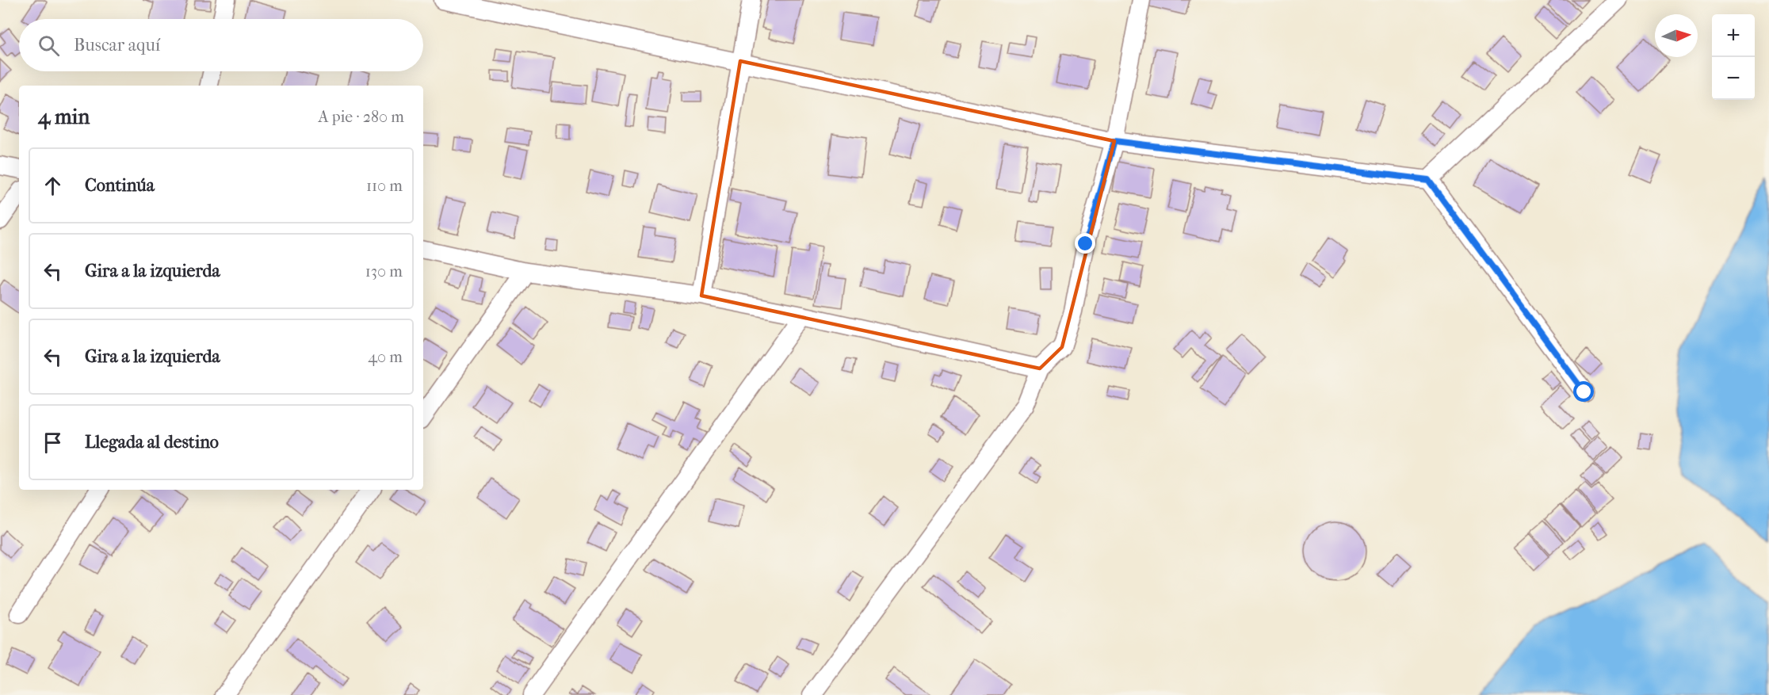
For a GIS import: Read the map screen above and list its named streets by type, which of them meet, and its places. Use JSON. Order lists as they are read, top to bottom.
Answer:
{
  "north": "right",
  "page": {
    "map_buttons": ["+", "−"],
    "search": "Buscar aquí",
    "heading": ["4 min", "A pie · 280 m"],
    "list": [
      ["Continúa", "110 m"],
      ["Gira a la izquierda", "130 m"],
      ["Gira a la izquierda", "40 m"],
      "Llegada al destino"
    ]
  }
}
